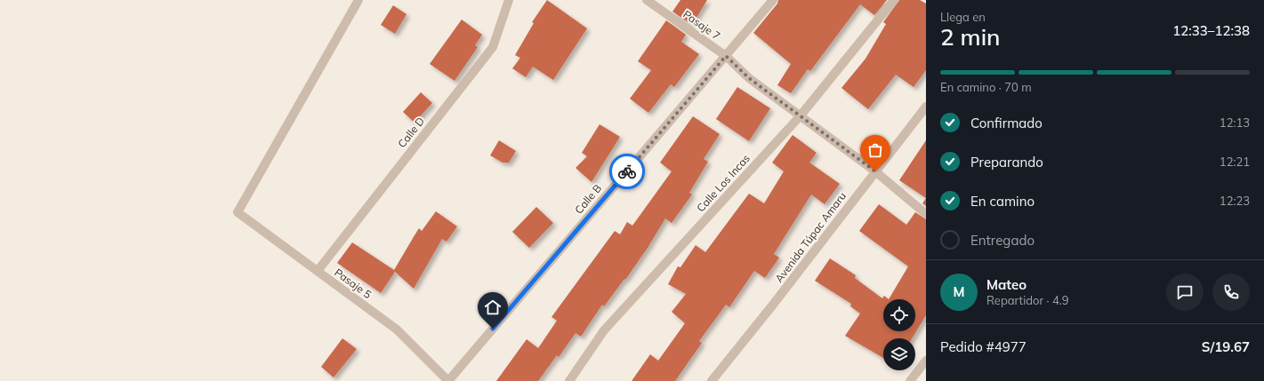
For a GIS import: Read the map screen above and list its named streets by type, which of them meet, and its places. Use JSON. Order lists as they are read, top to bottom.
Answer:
{
  "streets": {
    "street": [
      "Pasaje 7",
      "Calle D",
      "Calle Los Incas",
      "Calle B",
      "Avenida Túpac Amaru",
      "Pasaje 5"
    ]
  },
  "crossings": [
    ["Pasaje 7", "Calle Los Incas"],
    ["Pasaje 7", "Calle B"],
    ["Pasaje 7", "Avenida Túpac Amaru"],
    ["Calle D", "Pasaje 5"],
    ["Calle B", "Pasaje 5"]
  ],
  "page": {
    "heading": ["2 min", "Llega en", "12:33–12:38"],
    "panel": [
      "Mateo",
      "Repartidor · 4.9",
      "Pedido #4977",
      "S/19.67"
    ],
    "bar": "En camino · 70 m",
    "list": [
      ["Confirmado", "12:13"],
      ["Preparando", "12:21"],
      ["En camino", "12:23"],
      "Entregado"
    ],
    "round": "M"
  }
}
